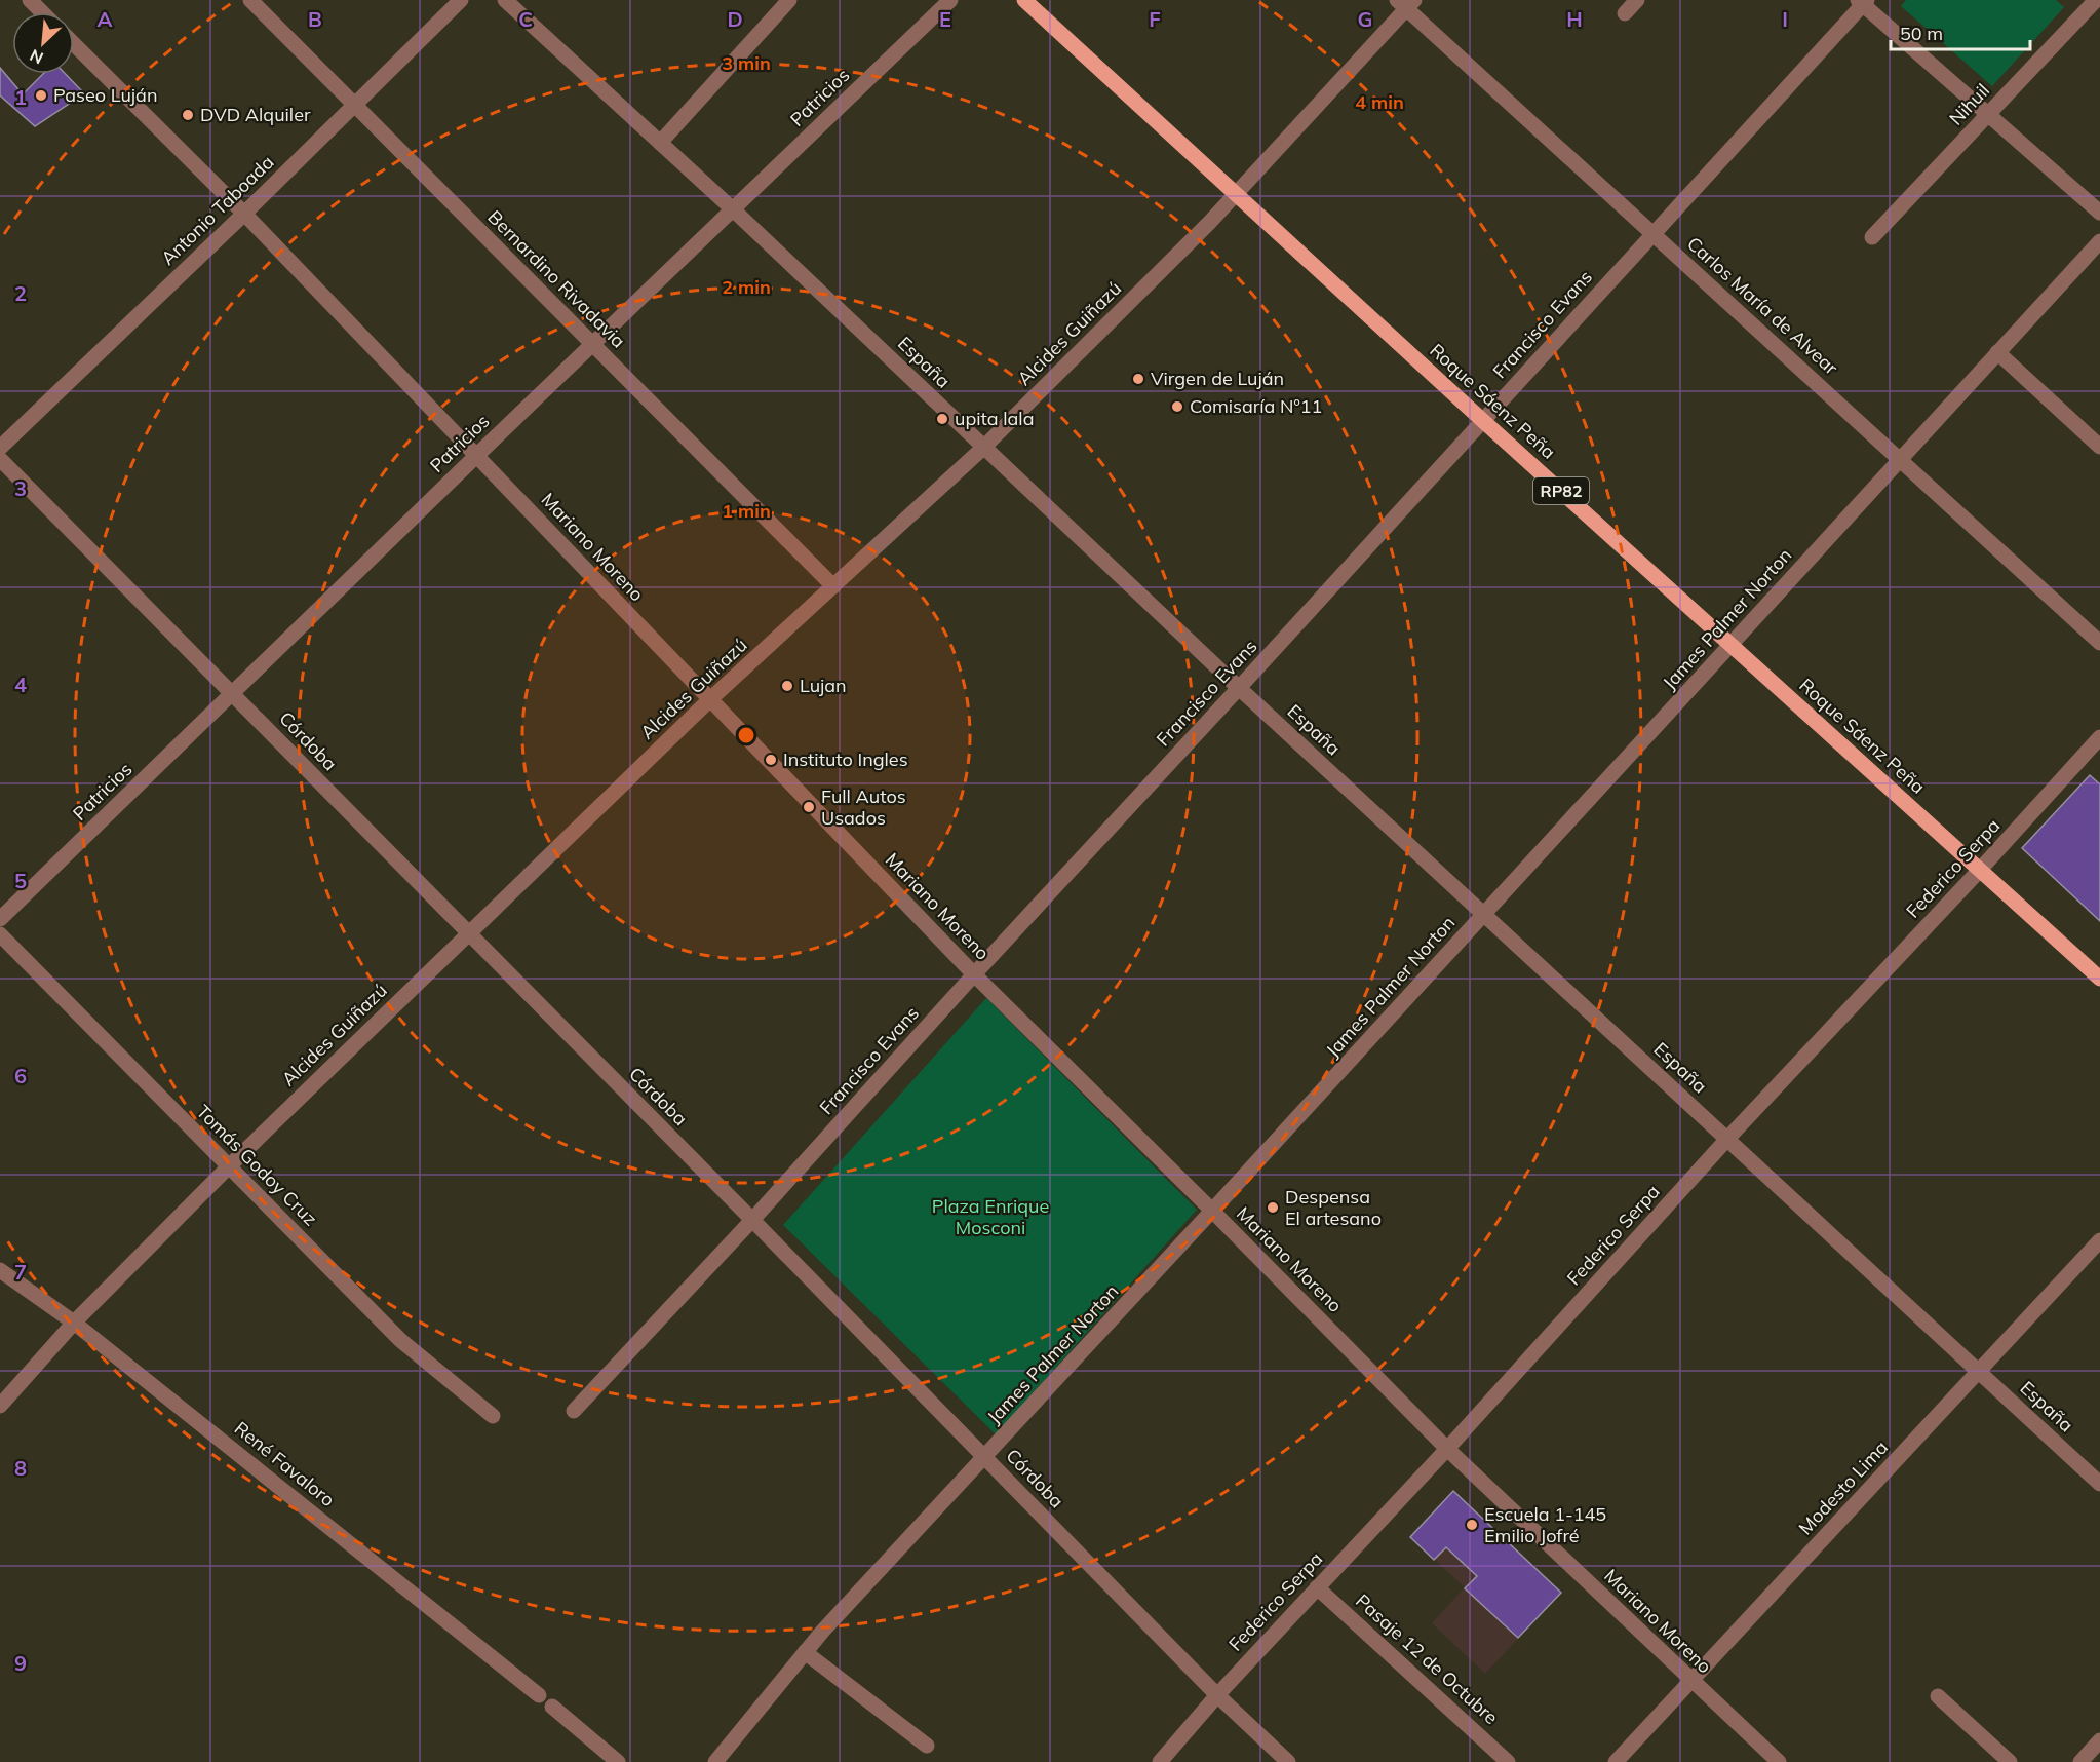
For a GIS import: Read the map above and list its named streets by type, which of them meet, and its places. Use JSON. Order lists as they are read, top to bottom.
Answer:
{
  "streets": {
    "main road": ["Roque Sáenz Peña", "RP82"],
    "street": [
      "Patricios",
      "Nihuil",
      "Antonio Taboada",
      "Bernardino Rivadavia",
      "Carlos María de Alvear",
      "Francisco Evans",
      "Alcides Guiñazú",
      "España",
      "Mariano Moreno",
      "James Palmer Norton",
      "Córdoba",
      "Federico Serpa",
      "Tomás Godoy Cruz",
      "René Favaloro",
      "Modesto Lima",
      "Pasaje 12 de Octubre"
    ]
  },
  "crossings": [
    ["Patricios", "Bernardino Rivadavia"],
    ["Patricios", "España"],
    ["Patricios", "Mariano Moreno"],
    ["Patricios", "Córdoba"],
    ["Antonio Taboada", "Bernardino Rivadavia"],
    ["Antonio Taboada", "Mariano Moreno"],
    ["Bernardino Rivadavia", "Alcides Guiñazú"],
    ["Carlos María de Alvear", "Francisco Evans"],
    ["Carlos María de Alvear", "Alcides Guiñazú"],
    ["Carlos María de Alvear", "James Palmer Norton"],
    ["Francisco Evans", "España"],
    ["Francisco Evans", "Roque Sáenz Peña"],
    ["Francisco Evans", "Mariano Moreno"],
    ["Francisco Evans", "Córdoba"],
    ["Alcides Guiñazú", "España"],
    ["Alcides Guiñazú", "Roque Sáenz Peña"],
    ["Alcides Guiñazú", "Mariano Moreno"],
    ["Alcides Guiñazú", "Córdoba"],
    ["Alcides Guiñazú", "Tomás Godoy Cruz"],
    ["Alcides Guiñazú", "René Favaloro"],
    ["España", "James Palmer Norton"],
    ["España", "Federico Serpa"],
    ["España", "Modesto Lima"],
    ["Roque Sáenz Peña", "James Palmer Norton"],
    ["Roque Sáenz Peña", "Federico Serpa"],
    ["Mariano Moreno", "James Palmer Norton"],
    ["Mariano Moreno", "Federico Serpa"],
    ["Mariano Moreno", "Modesto Lima"],
    ["James Palmer Norton", "Córdoba"],
    ["Córdoba", "Federico Serpa"],
    ["Federico Serpa", "Pasaje 12 de Octubre"]
  ],
  "parks": ["Plaza Enrique Mosconi"],
  "places": [
    "Paseo Luján",
    "DVD Alquiler",
    "Virgen de Luján",
    "Comisaría Nº11",
    "upita lala",
    "Lujan",
    "Instituto Ingles",
    "Full Autos Usados",
    "Despensa El artesano",
    "Escuela 1-145 Emilio Jofré"
  ],
  "scale_bar": "50 m",
  "north": "bottom left",
  "grid": {
    "columns": [
      "A",
      "B",
      "C",
      "D",
      "E",
      "F",
      "G",
      "H",
      "I"
    ],
    "rows": [
      "1",
      "2",
      "3",
      "4",
      "5",
      "6",
      "7",
      "8",
      "9"
    ]
  },
  "rings": [
    "3 min",
    "4 min",
    "2 min",
    "1 min"
  ]
}
